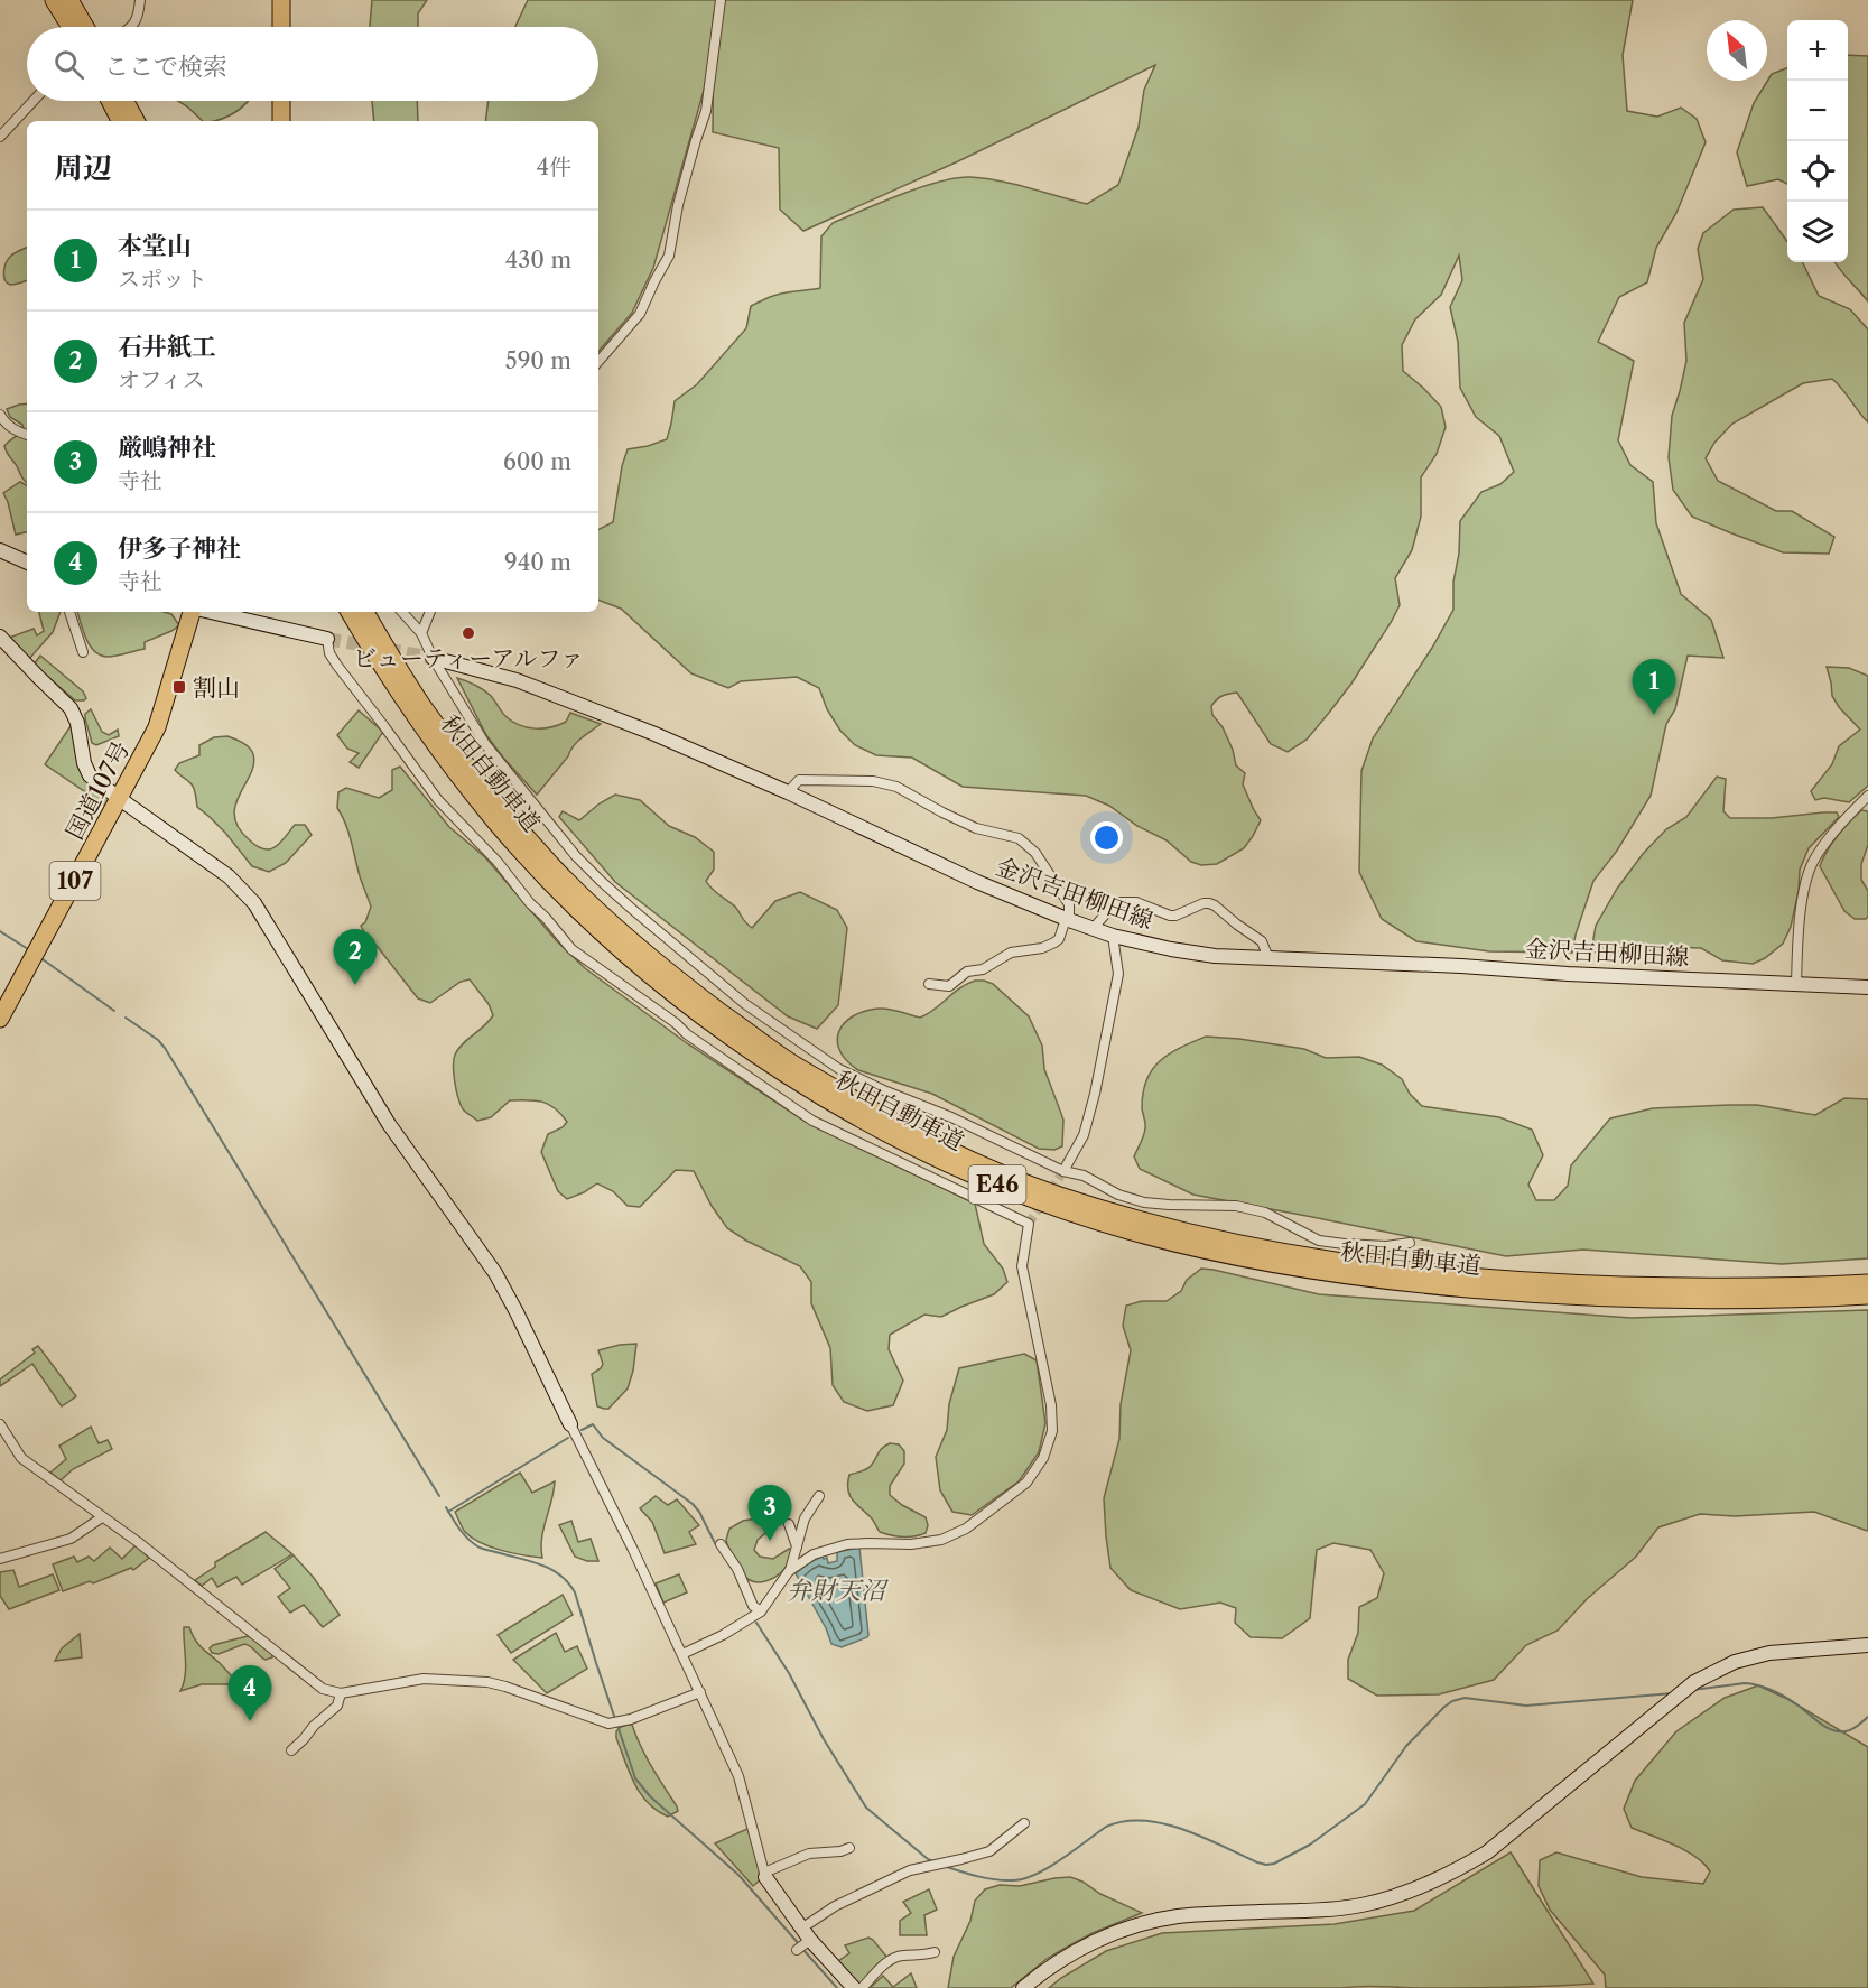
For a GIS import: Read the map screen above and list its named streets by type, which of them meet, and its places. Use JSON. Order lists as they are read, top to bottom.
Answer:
{
  "streets": {
    "highway": [
      "秋田自動車道",
      "国道107号",
      "107",
      "E46"
    ],
    "street": ["金沢吉田柳田線"]
  },
  "water": ["弁財天沼"],
  "places": {
    "other": ["ビューティーアルファ"],
    "transit": ["割山"]
  },
  "north": "top left",
  "page": {
    "map_buttons": ["+", "−"],
    "search": "ここで検索",
    "heading": ["周辺", "4件"],
    "list": [
      {
        "mark": "1",
        "name": "本堂山",
        "note": "スポット",
        "value": "430 m"
      },
      {
        "mark": "2",
        "name": "石井紙工",
        "note": "オフィス",
        "value": "590 m"
      },
      {
        "mark": "3",
        "name": "厳嶋神社",
        "note": "寺社",
        "value": "600 m"
      },
      {
        "mark": "4",
        "name": "伊多子神社",
        "note": "寺社",
        "value": "940 m"
      }
    ],
    "pins": [
      "1",
      "2",
      "3",
      "4"
    ]
  }
}
